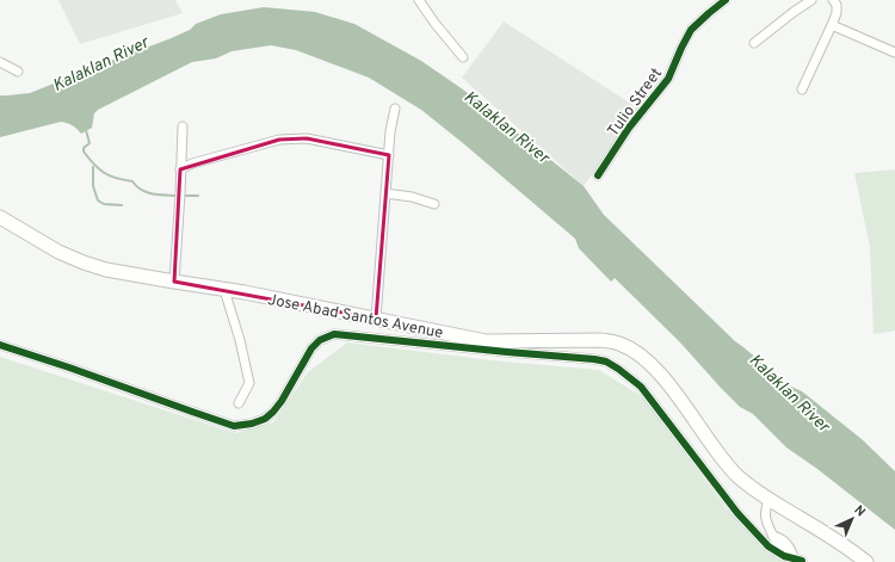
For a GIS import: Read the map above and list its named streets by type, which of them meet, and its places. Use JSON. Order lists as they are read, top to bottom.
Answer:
{
  "streets": {
    "highway": ["Jose Abad Santos Avenue"],
    "street": ["Tulio Street"]
  },
  "water": ["Kalaklan River"],
  "north": "top right"
}
